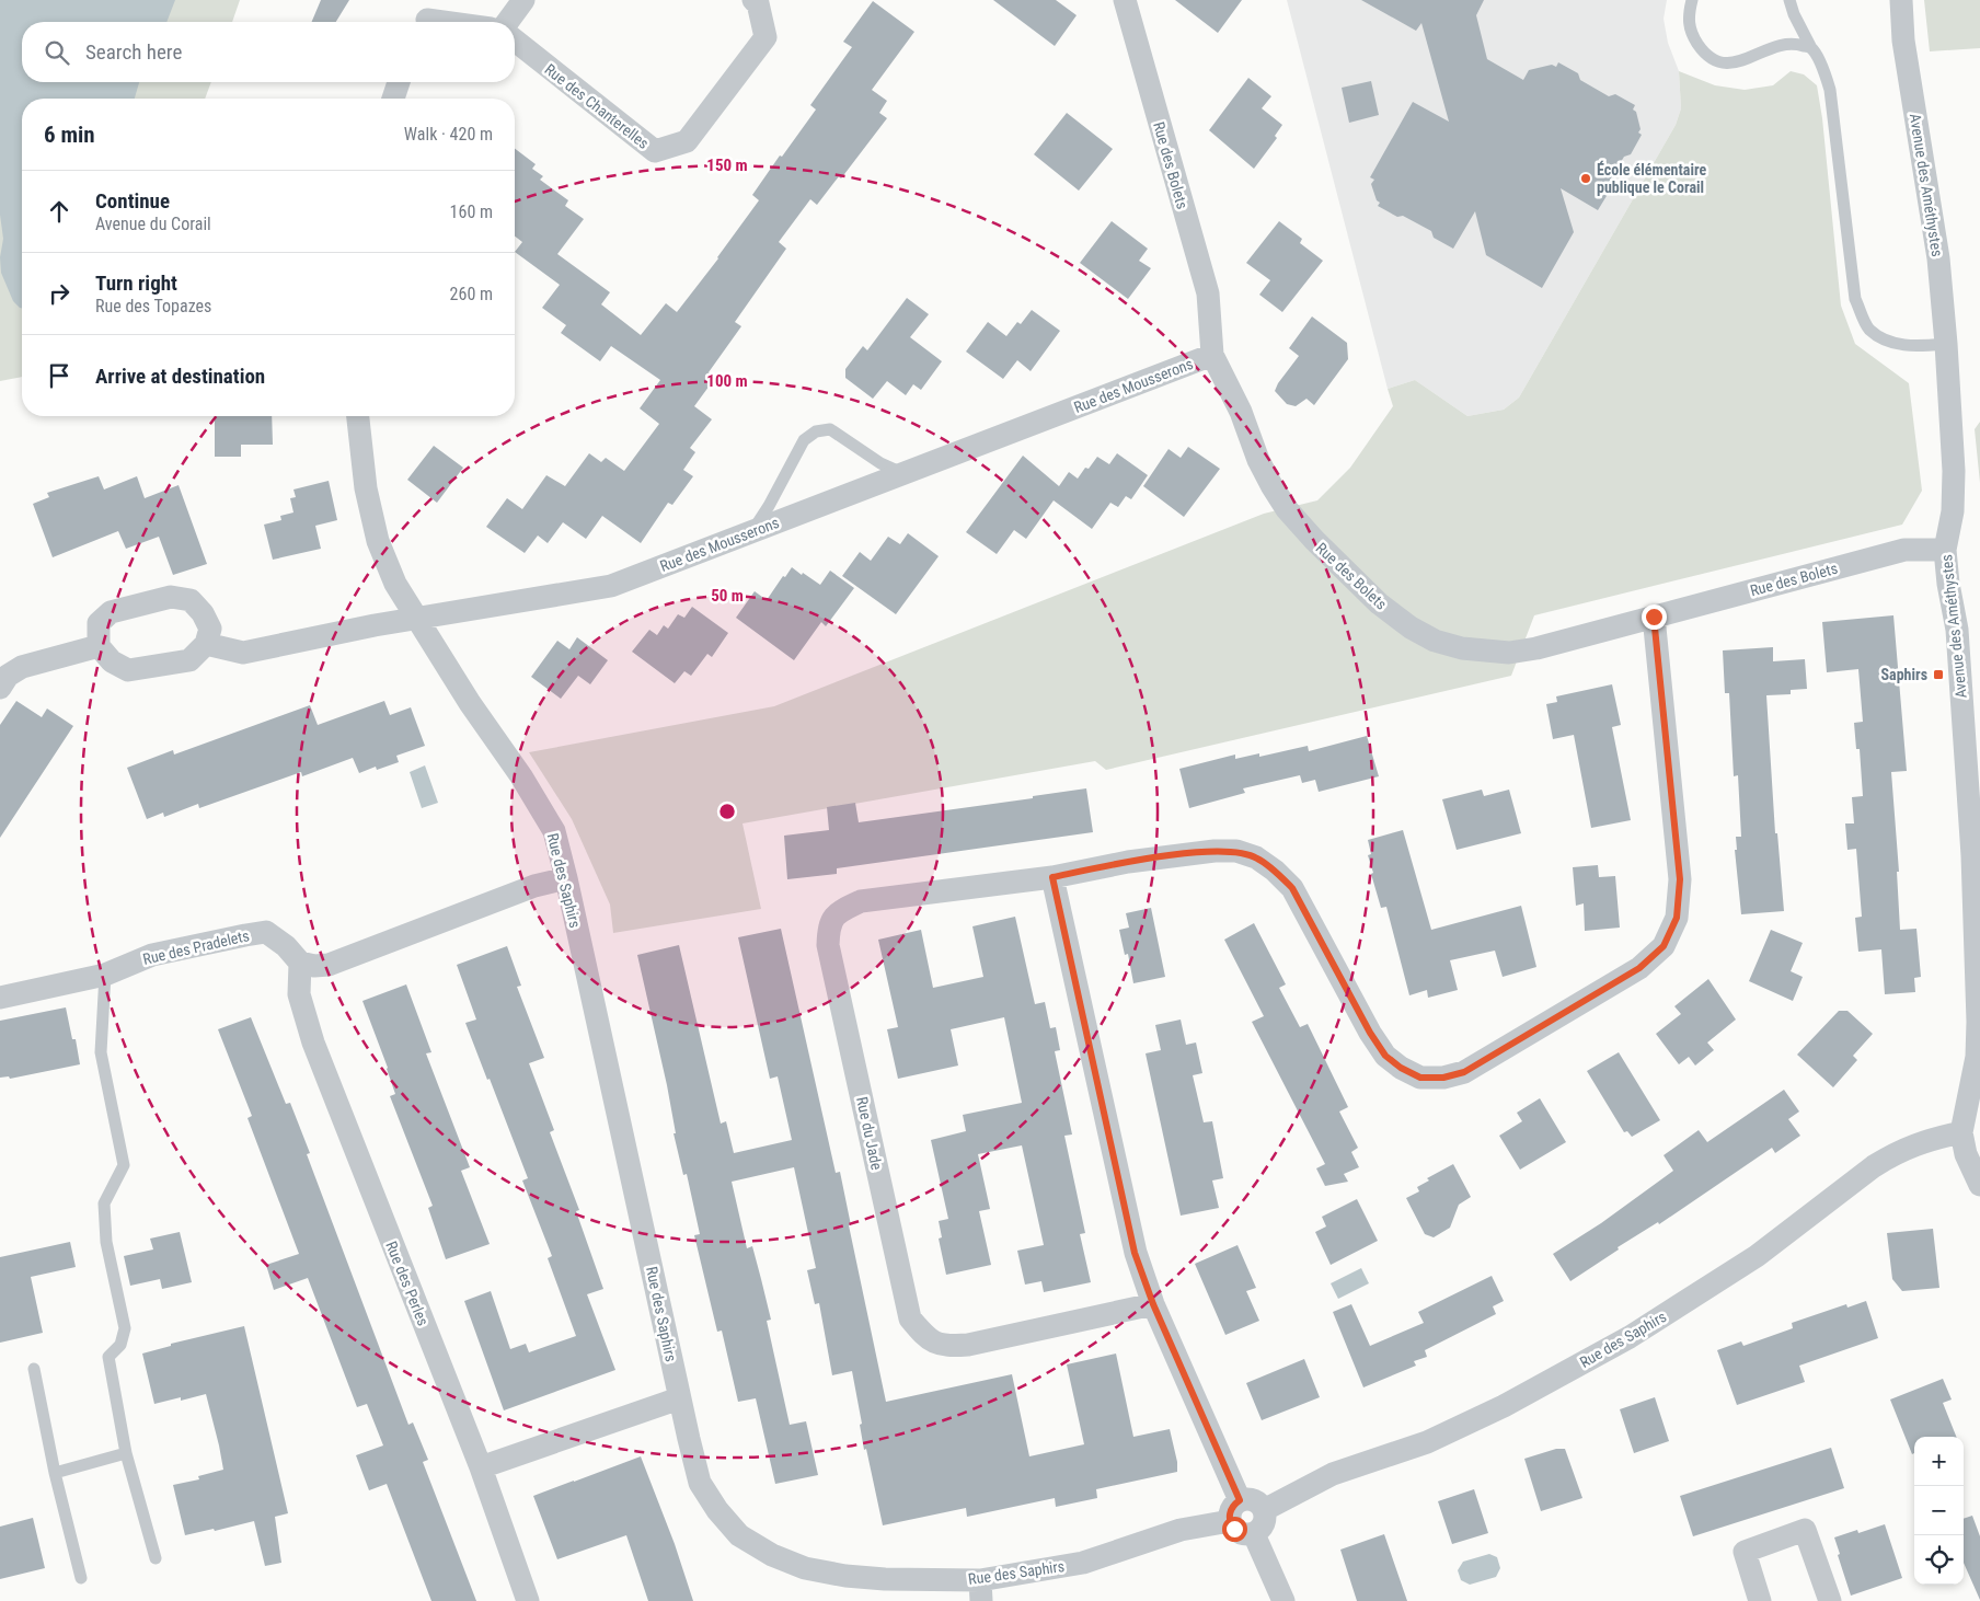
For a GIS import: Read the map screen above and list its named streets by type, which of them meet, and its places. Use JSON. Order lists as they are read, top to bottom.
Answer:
{
  "streets": {
    "street": [
      "Rue des Chanterelles",
      "Rue des Bolets",
      "Avenue des Améthystes",
      "Rue des Mousserons",
      "Rue des Saphirs",
      "Rue des Pradelets",
      "Rue du Jade",
      "Rue des Perles"
    ]
  },
  "crossings": [
    ["Rue des Bolets", "Avenue des Améthystes"],
    ["Rue des Bolets", "Rue des Mousserons"],
    ["Rue des Bolets", "Rue du Jade"],
    ["Avenue des Améthystes", "Rue des Saphirs"],
    ["Rue des Mousserons", "Rue des Saphirs"],
    ["Rue des Pradelets", "Rue des Perles"]
  ],
  "places": {
    "other": ["École élémentaire publique le Corail"],
    "transit": ["Saphirs"]
  },
  "page": {
    "search": "Search here",
    "heading": ["6 min", "Walk · 420 m"],
    "list": [
      ["Continue", "Avenue du Corail", "160 m"],
      ["Turn right", "Rue des Topazes", "260 m"],
      "Arrive at destination"
    ],
    "map_buttons": ["+", "−"]
  },
  "rings": ["150 m", "100 m", "50 m"]
}
